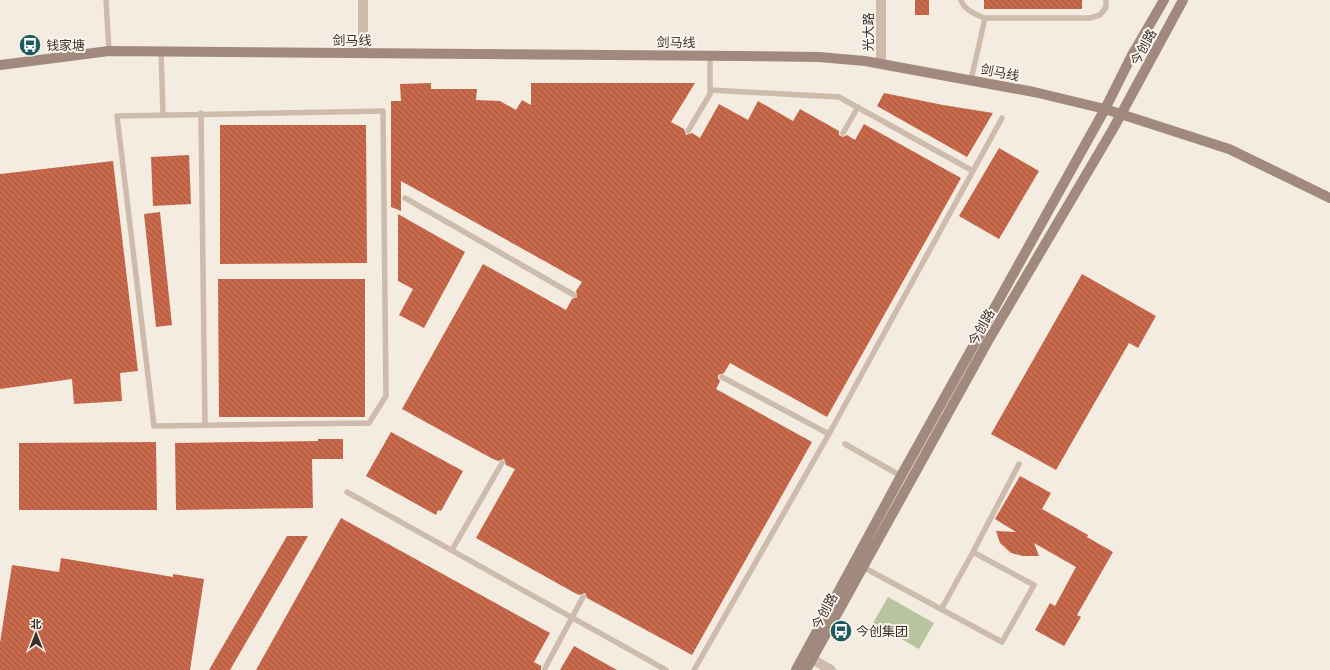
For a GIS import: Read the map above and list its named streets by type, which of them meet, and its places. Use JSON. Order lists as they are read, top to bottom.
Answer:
{
  "streets": {
    "main road": ["剑马线", "今创路"],
    "street": ["光大路"]
  },
  "crossings": [
    ["光大路", "剑马线"],
    ["剑马线", "今创路"]
  ],
  "places": {
    "bus stop": ["钱家塘", "今创集团"]
  },
  "north": "top"
}
